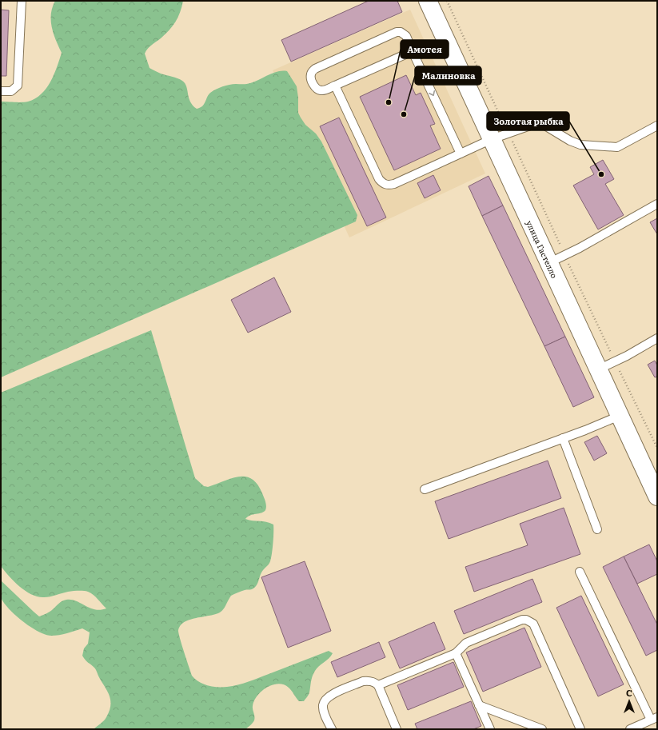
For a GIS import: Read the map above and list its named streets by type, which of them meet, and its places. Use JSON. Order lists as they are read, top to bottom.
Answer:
{
  "streets": {
    "street": ["улица Гастелло"]
  },
  "places": ["Амотея", "Малиновка", "Золотая рыбка"],
  "north": "top"
}
